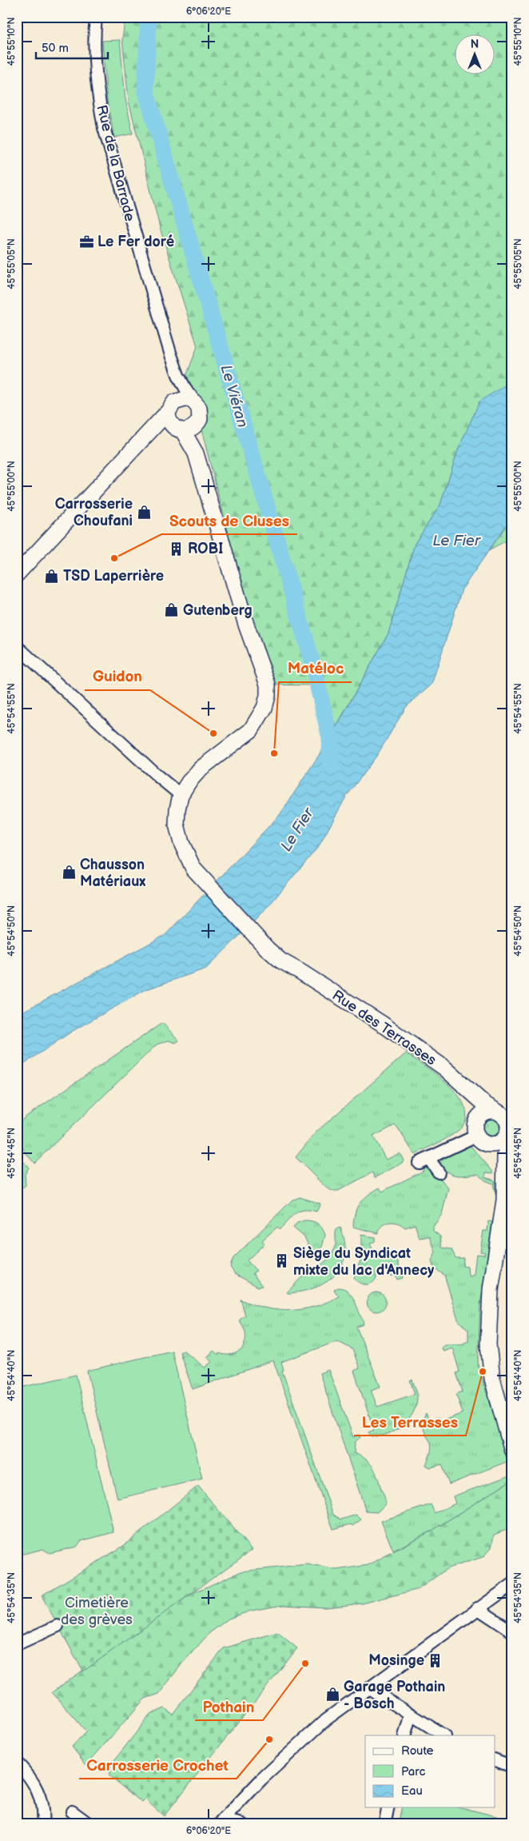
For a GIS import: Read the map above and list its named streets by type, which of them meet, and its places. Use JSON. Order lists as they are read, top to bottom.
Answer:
{
  "streets": {
    "street": ["Rue de la Barrade", "Rue des Terrasses"]
  },
  "water": ["Le Viéran", "Le Fier"],
  "parks": ["Cimetière des grèves"],
  "places": {
    "office": ["Le Fer doré"],
    "shop": [
      "Carrosserie Choufani",
      "TSD Laperrière",
      "Gutenberg",
      "Chausson Matériaux",
      "Garage Pothain - Bosch"
    ],
    "building": ["ROBI", "Siège du Syndicat mixte du lac d'Annecy", "Mosinge"],
    "other": [
      "Scouts de Cluses",
      "Guidon",
      "Matéloc",
      "Les Terrasses",
      "Pothain",
      "Carrosserie Crochet"
    ]
  },
  "legend": ["Route", "Parc", "Eau"],
  "scale_bar": "50 m",
  "north": "top",
  "coordinates": [
    "6°06'20\"E",
    "45°55'10\"N",
    "45°55'05\"N",
    "45°55'00\"N",
    "45°54'55\"N",
    "45°54'50\"N",
    "45°54'45\"N",
    "45°54'40\"N",
    "45°54'35\"N"
  ]
}
